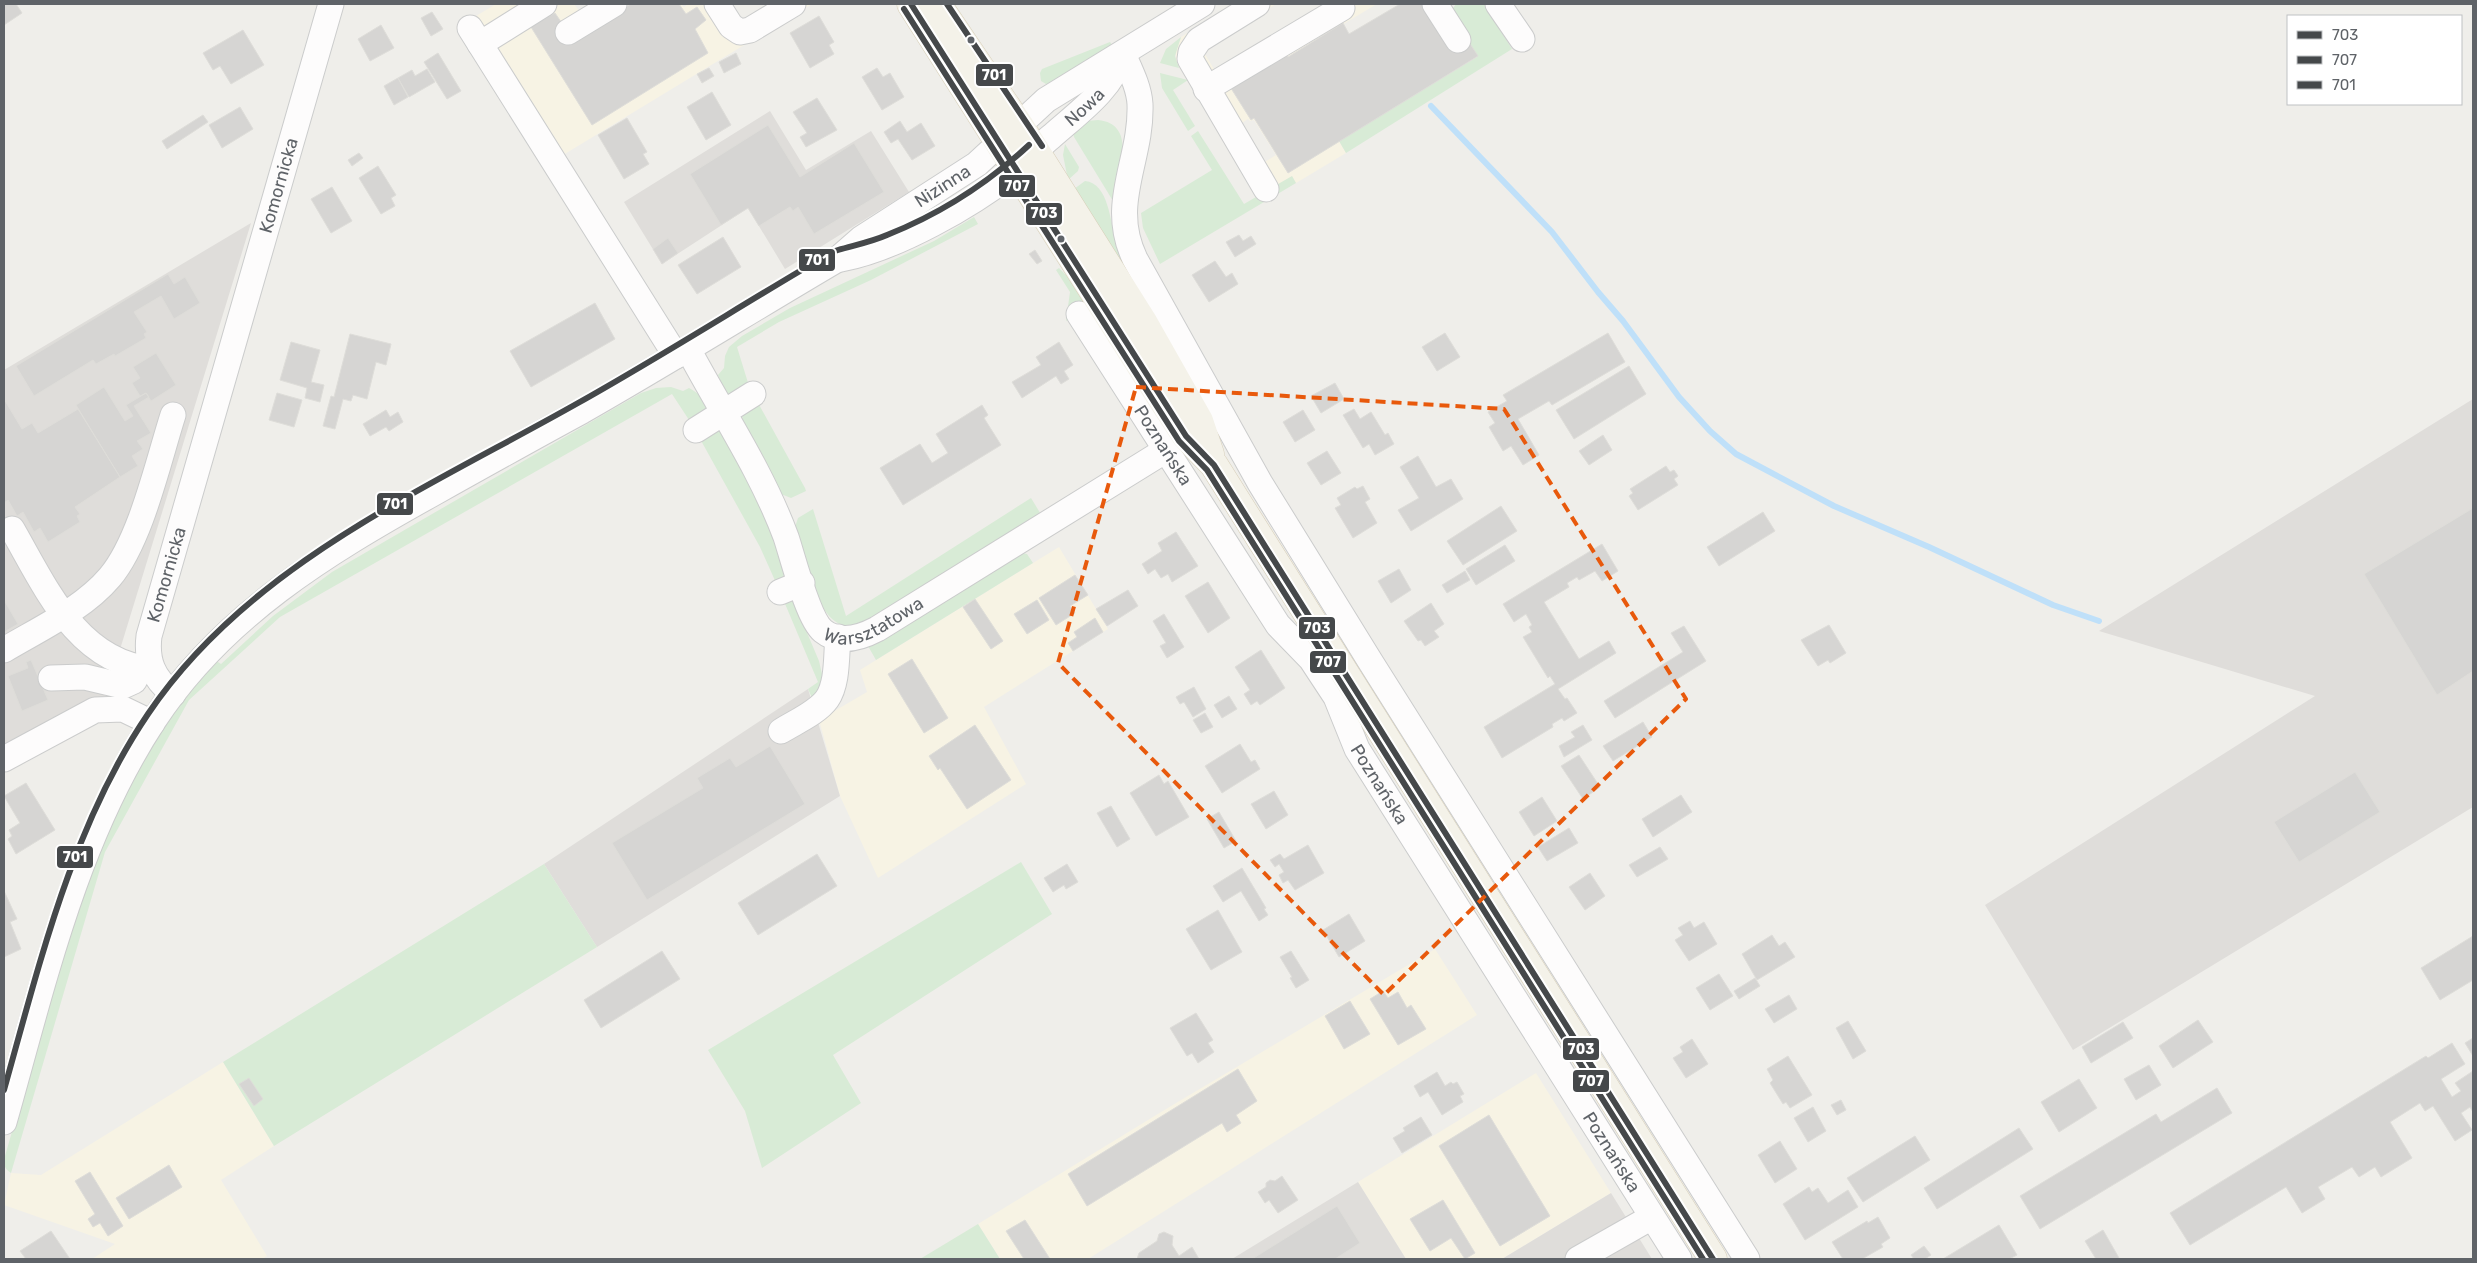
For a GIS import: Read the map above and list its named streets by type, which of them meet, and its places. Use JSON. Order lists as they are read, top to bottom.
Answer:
{
  "streets": {
    "main road": ["Poznańska"],
    "street": [
      "Nowa",
      "Komornicka",
      "Nizinna",
      "Warsztatowa"
    ]
  },
  "crossings": [
    ["Nowa", "Nizinna"],
    ["Nowa", "Poznańska"],
    ["Nizinna", "Poznańska"],
    ["Nizinna", "Warsztatowa"],
    ["Poznańska", "Warsztatowa"]
  ],
  "lines": ["transit line 703", "transit line 701", "transit line 707"],
  "legend": ["703", "707", "701"]
}
